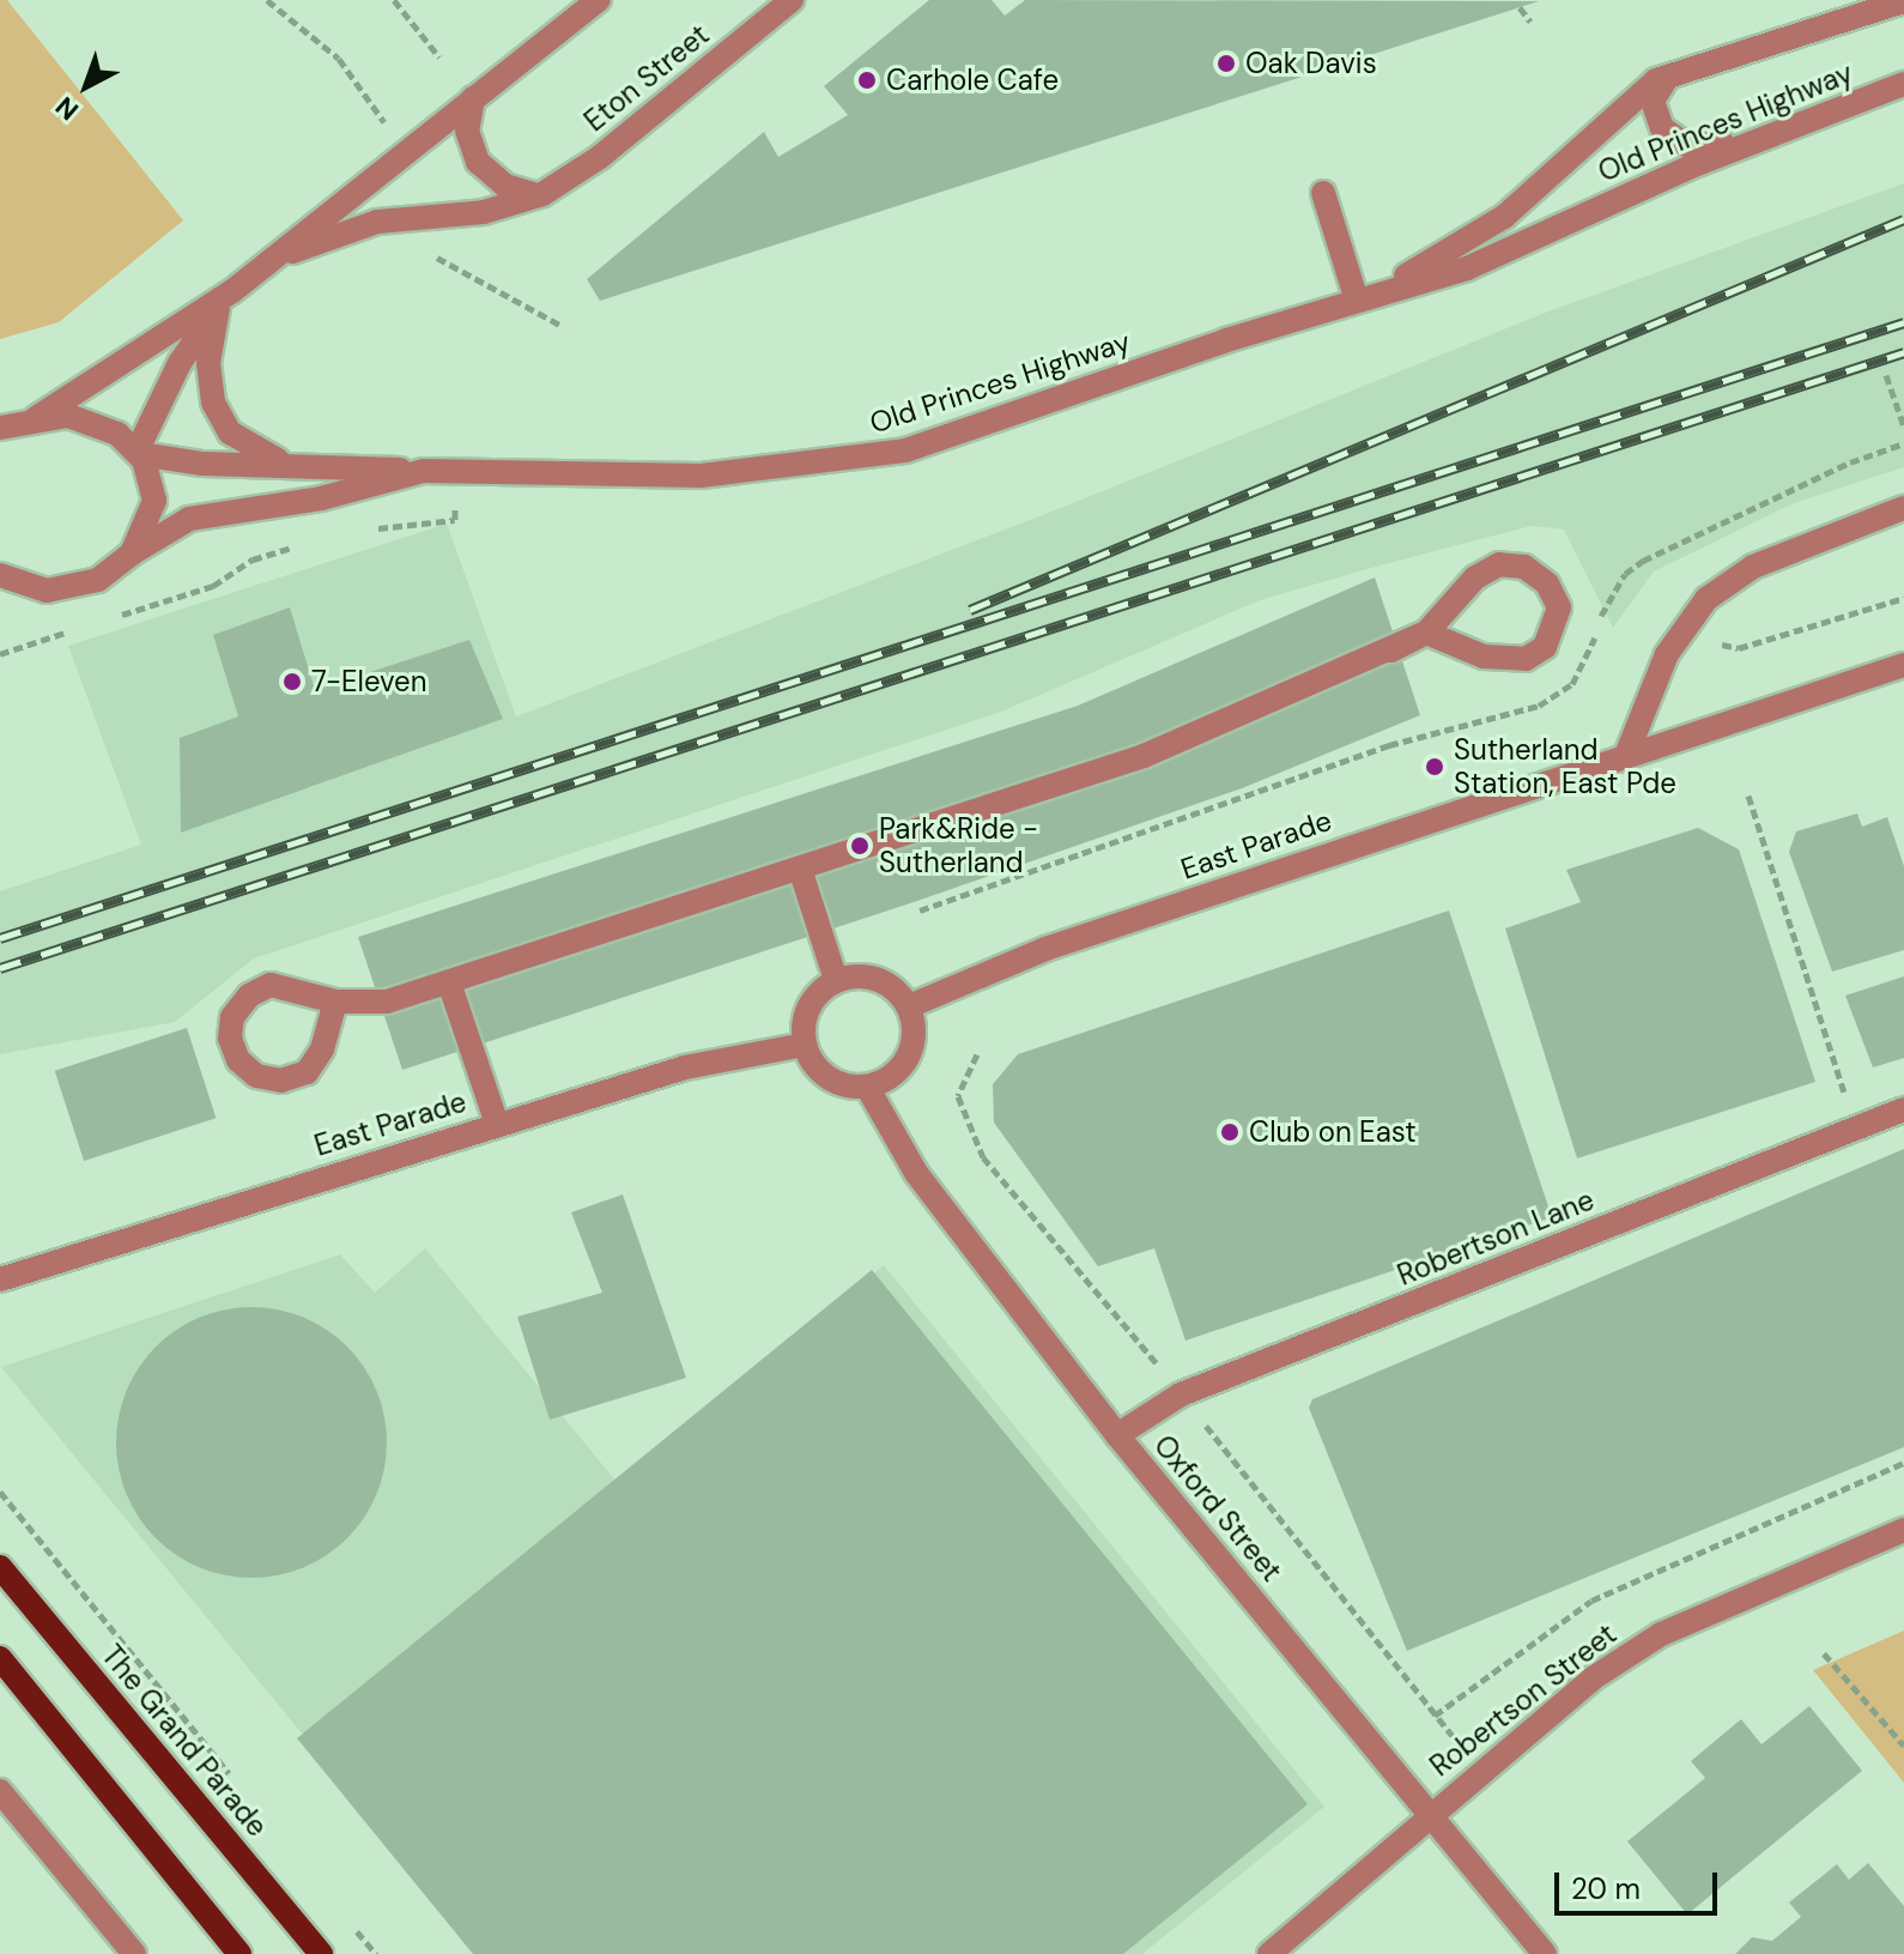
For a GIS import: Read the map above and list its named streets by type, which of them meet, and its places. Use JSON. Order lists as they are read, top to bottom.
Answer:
{
  "streets": {
    "main road": ["The Grand Parade"],
    "street": [
      "Eton Street",
      "Old Princes Highway",
      "East Parade",
      "Robertson Lane",
      "Oxford Street",
      "Robertson Street"
    ]
  },
  "crossings": [
    ["Eton Street", "Old Princes Highway"],
    ["East Parade", "Oxford Street"],
    ["Robertson Lane", "Oxford Street"],
    ["Oxford Street", "Robertson Street"]
  ],
  "places": [
    "Oak Davis",
    "Carhole Cafe",
    "7-Eleven",
    "Sutherland Station, East Pde",
    "Park&Ride - Sutherland",
    "Club on East"
  ],
  "scale_bar": "20 m",
  "north": "bottom left"
}
